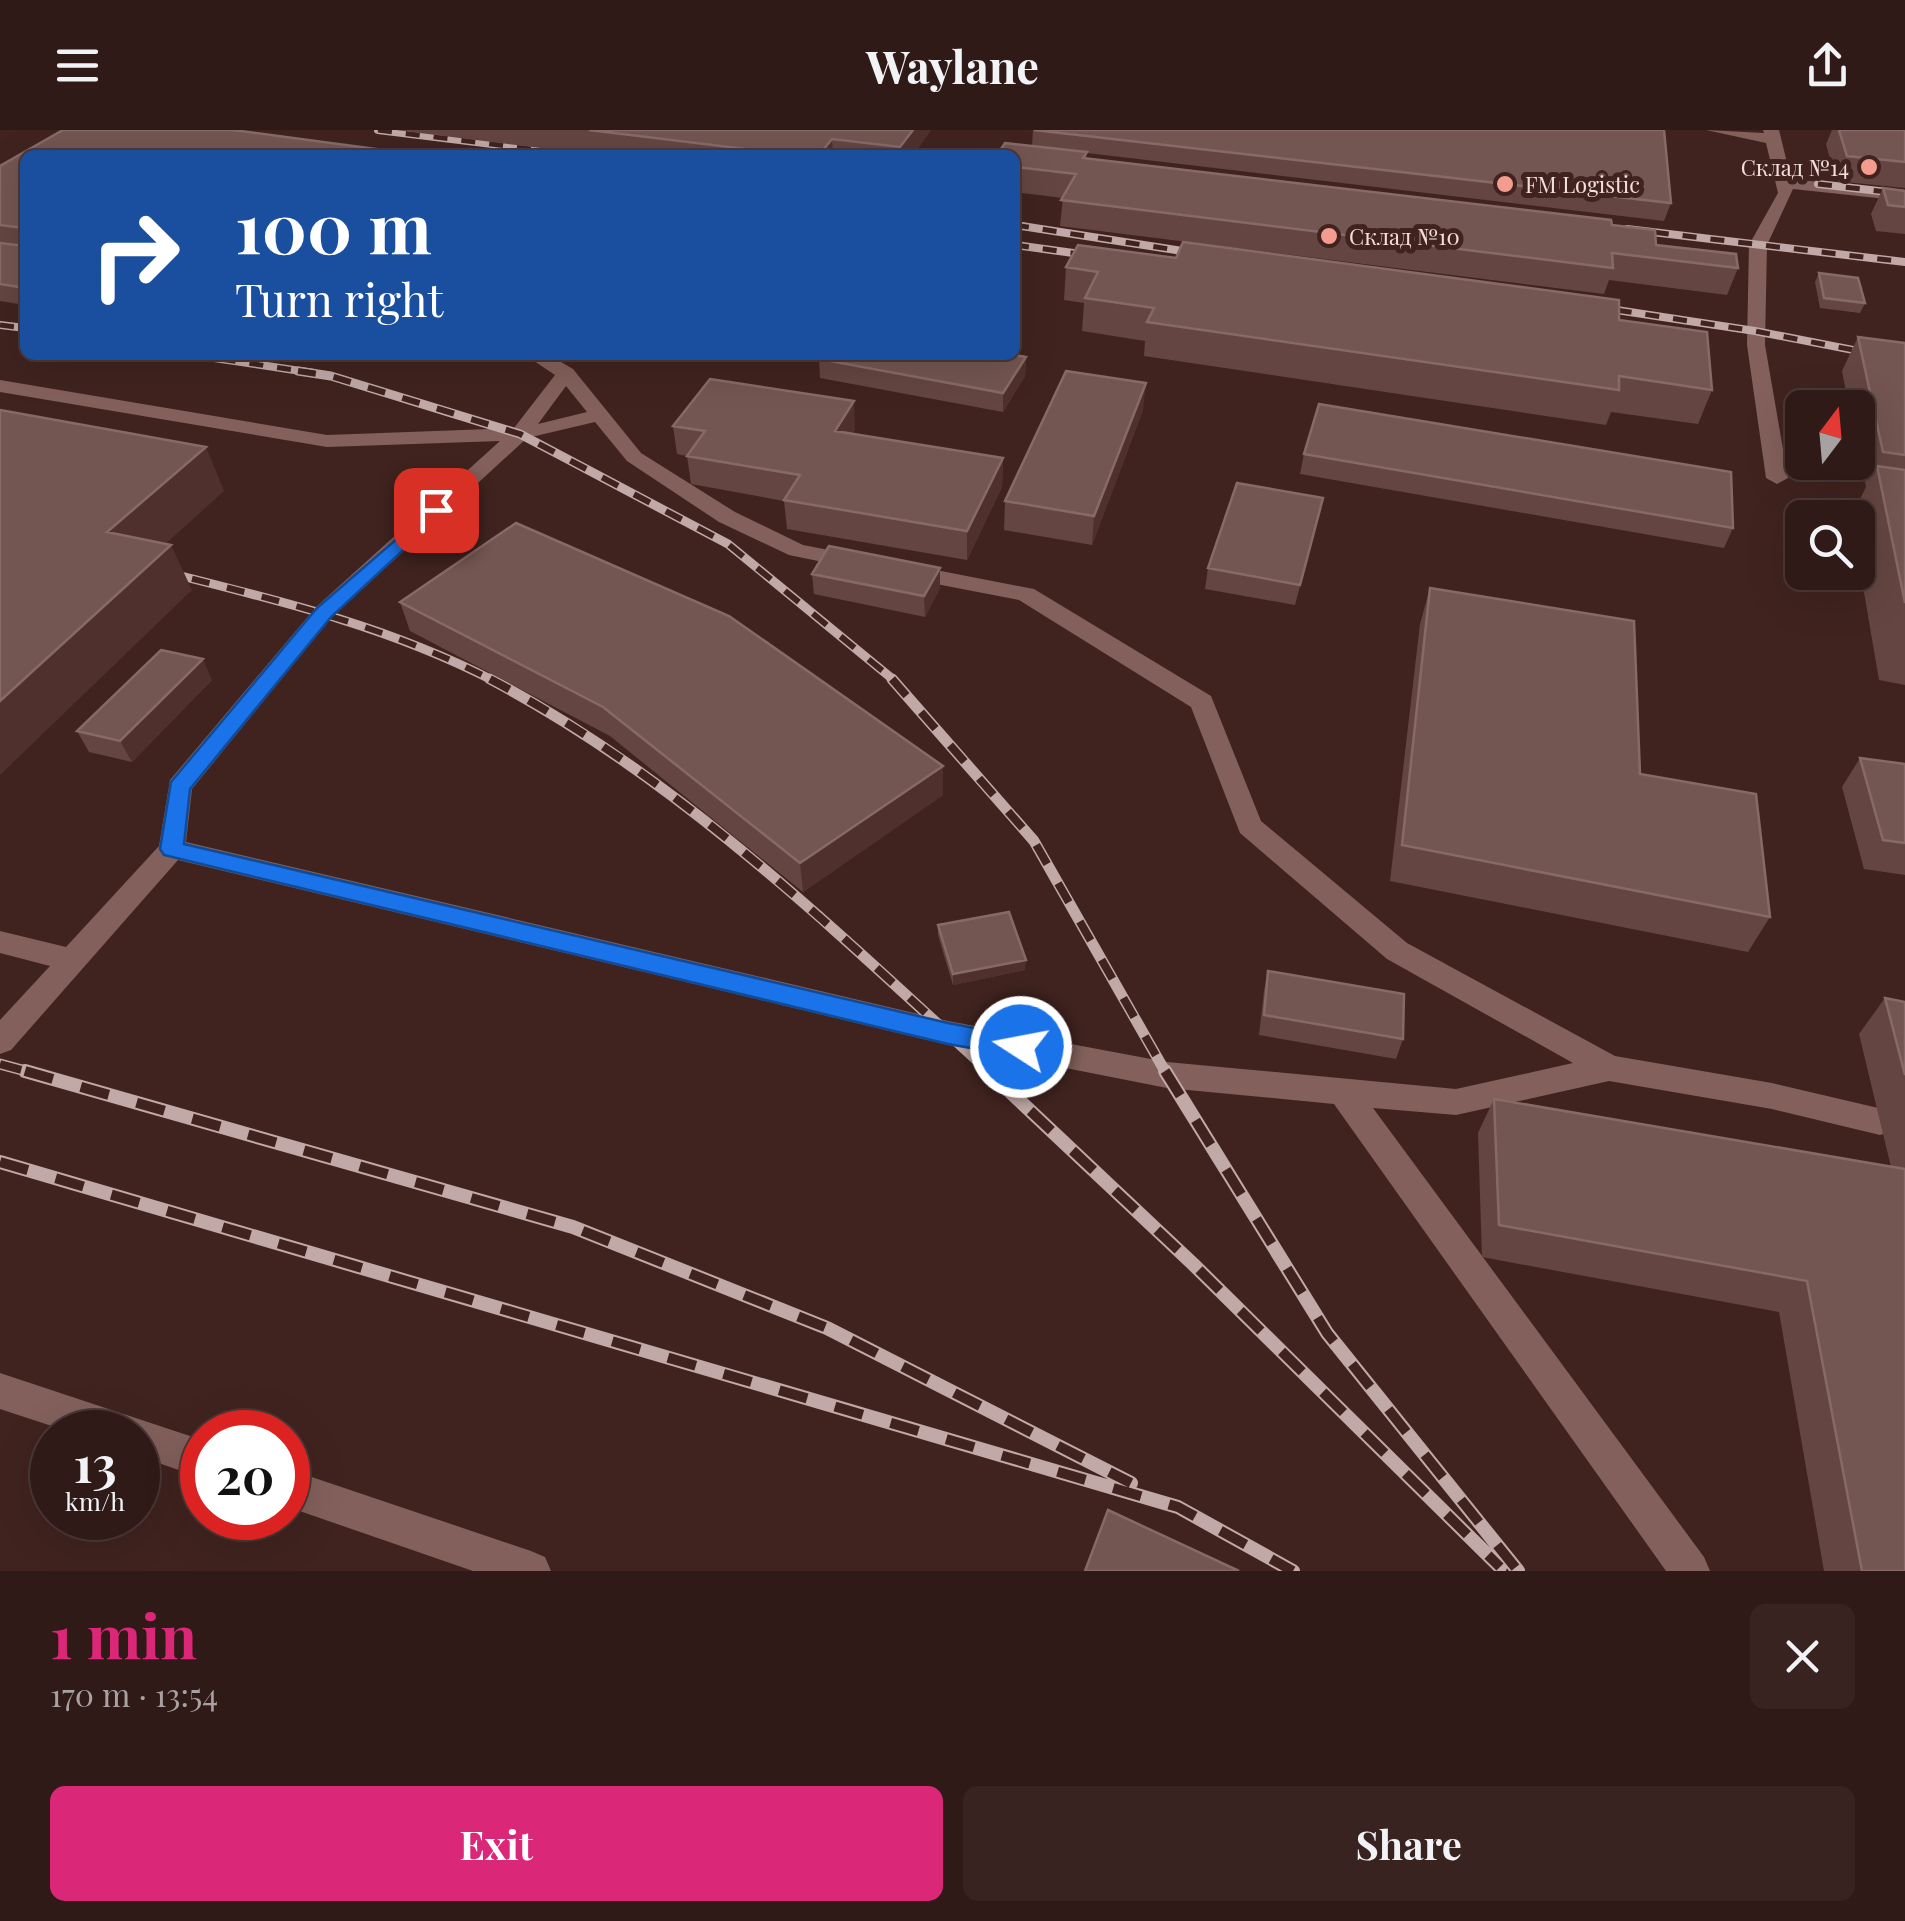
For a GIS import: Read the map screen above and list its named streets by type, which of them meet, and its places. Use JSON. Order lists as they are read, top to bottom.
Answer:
{
  "places": ["Склад №14", "FM Logistic", "Склад №10"],
  "north": "top",
  "page": {
    "header": "Waylane",
    "turn": ["100 m", "Turn right"],
    "speed": "13 km/h",
    "limit": "20",
    "heading": ["1 min", "170 m · 13:54"],
    "buttons": ["Exit", "Share"]
  }
}
